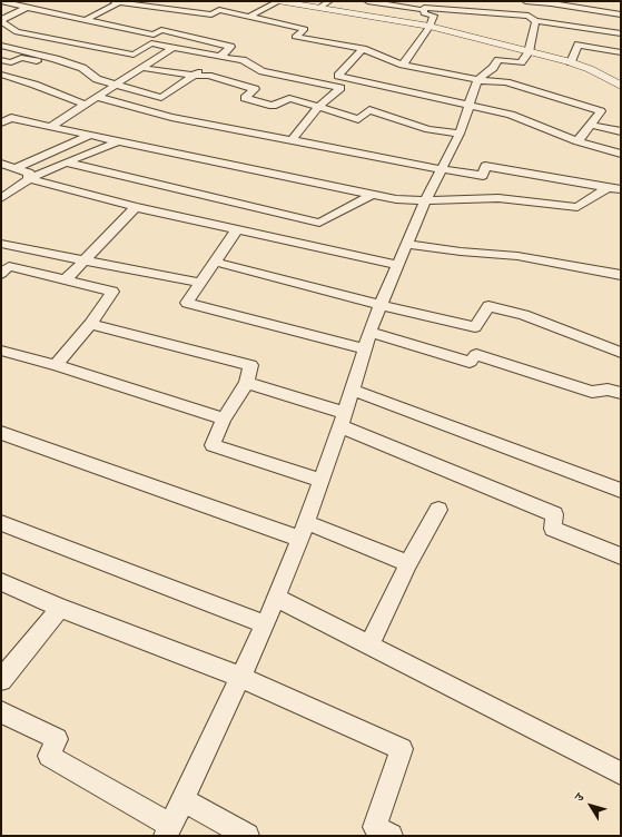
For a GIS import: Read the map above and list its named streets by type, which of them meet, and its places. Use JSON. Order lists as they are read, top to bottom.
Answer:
{
  "north": "top left"
}
